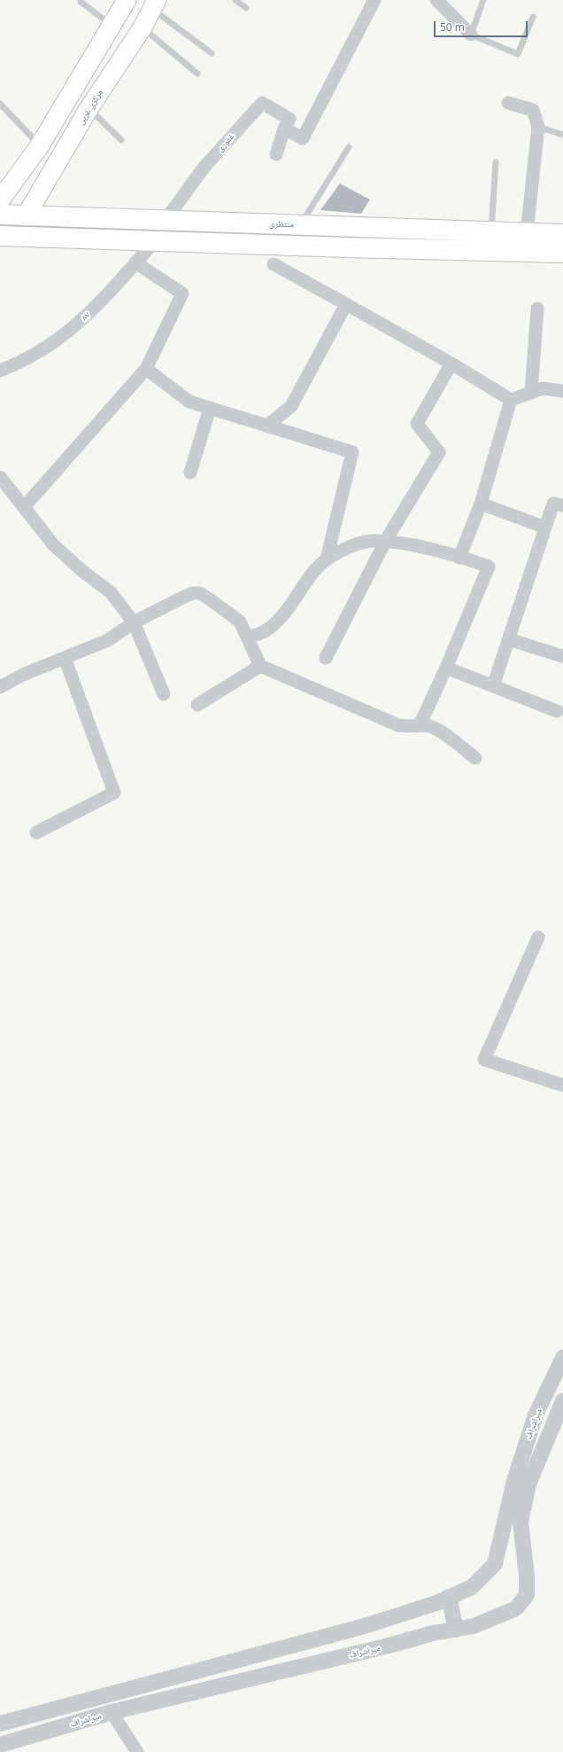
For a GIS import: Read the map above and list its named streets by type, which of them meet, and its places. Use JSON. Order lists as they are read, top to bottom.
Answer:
{
  "streets": {
    "main road": ["مرکزی غربی", "منتظری"],
    "street": ["غفوری", "۸۷", "میراشراف"]
  },
  "crossings": [
    ["مرکزی غربی", "منتظری"],
    ["غفوری", "منتظری"]
  ],
  "scale_bar": "50 m"
}
